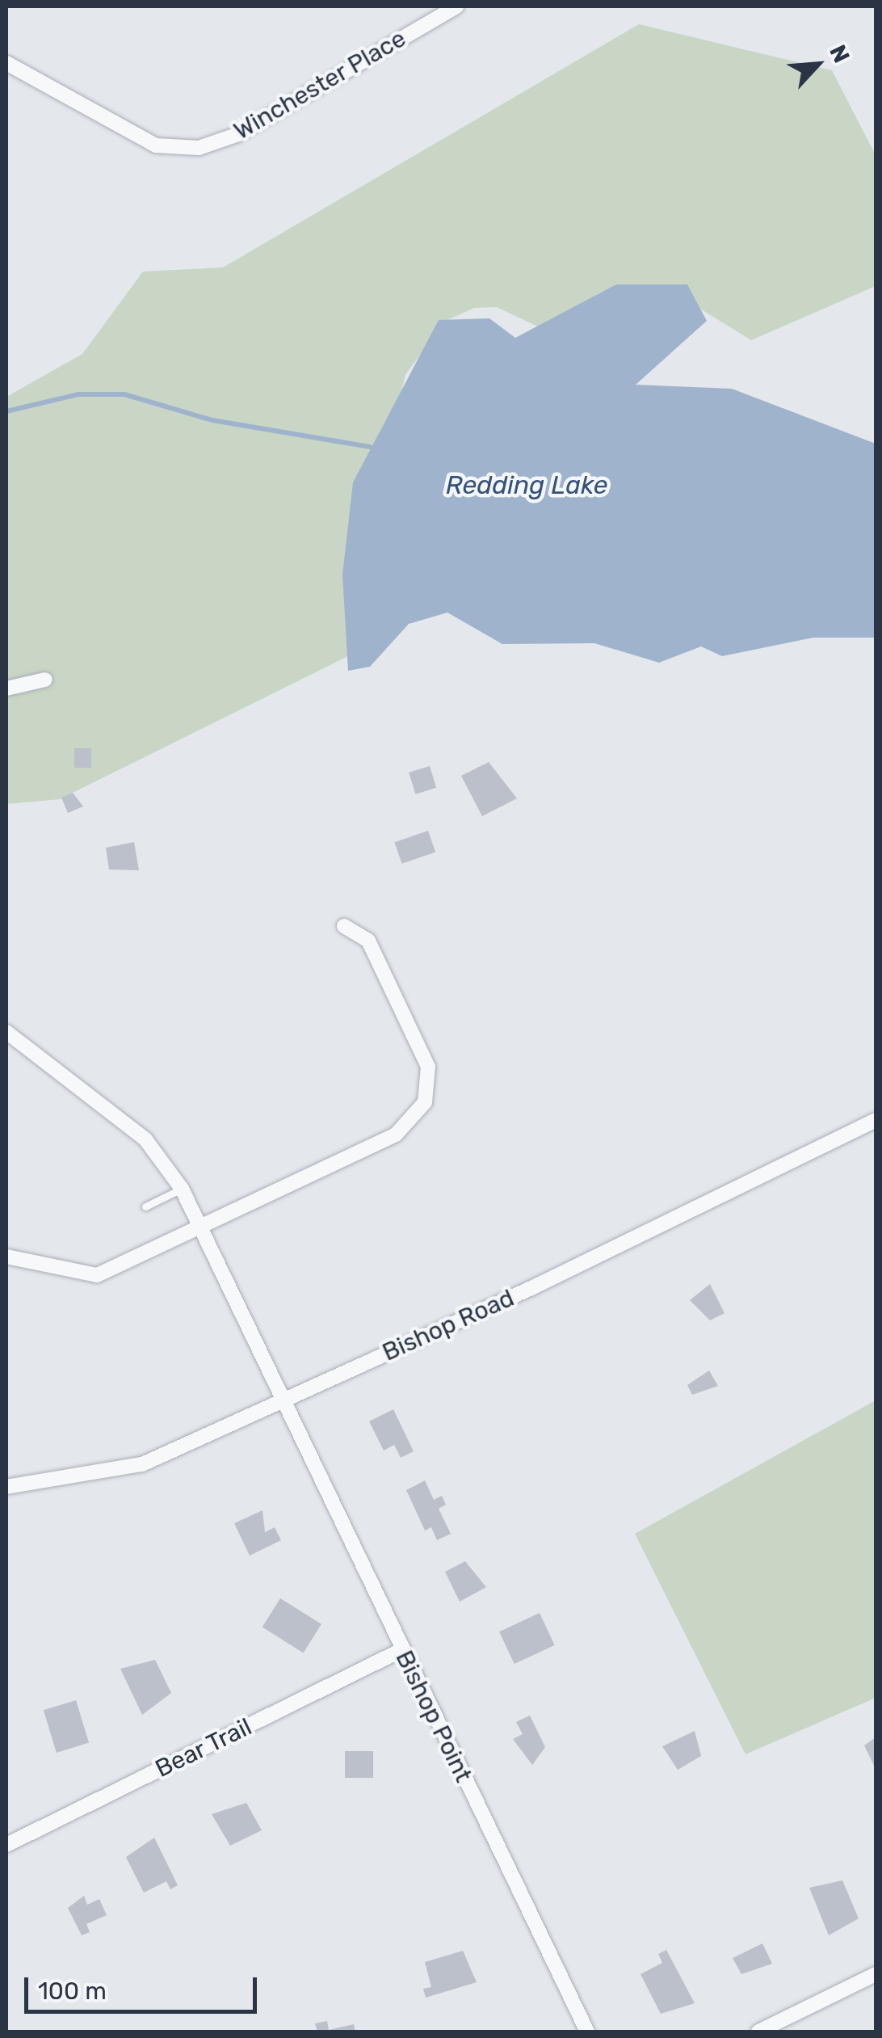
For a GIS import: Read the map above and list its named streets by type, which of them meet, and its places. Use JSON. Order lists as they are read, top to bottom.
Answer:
{
  "streets": {
    "street": [
      "Winchester Place",
      "Bishop Road",
      "Bishop Point",
      "Bear Trail"
    ]
  },
  "crossings": [
    ["Bishop Road", "Bishop Point"],
    ["Bishop Point", "Bear Trail"]
  ],
  "water": ["Redding Lake"],
  "scale_bar": "100 m",
  "north": "top right"
}
